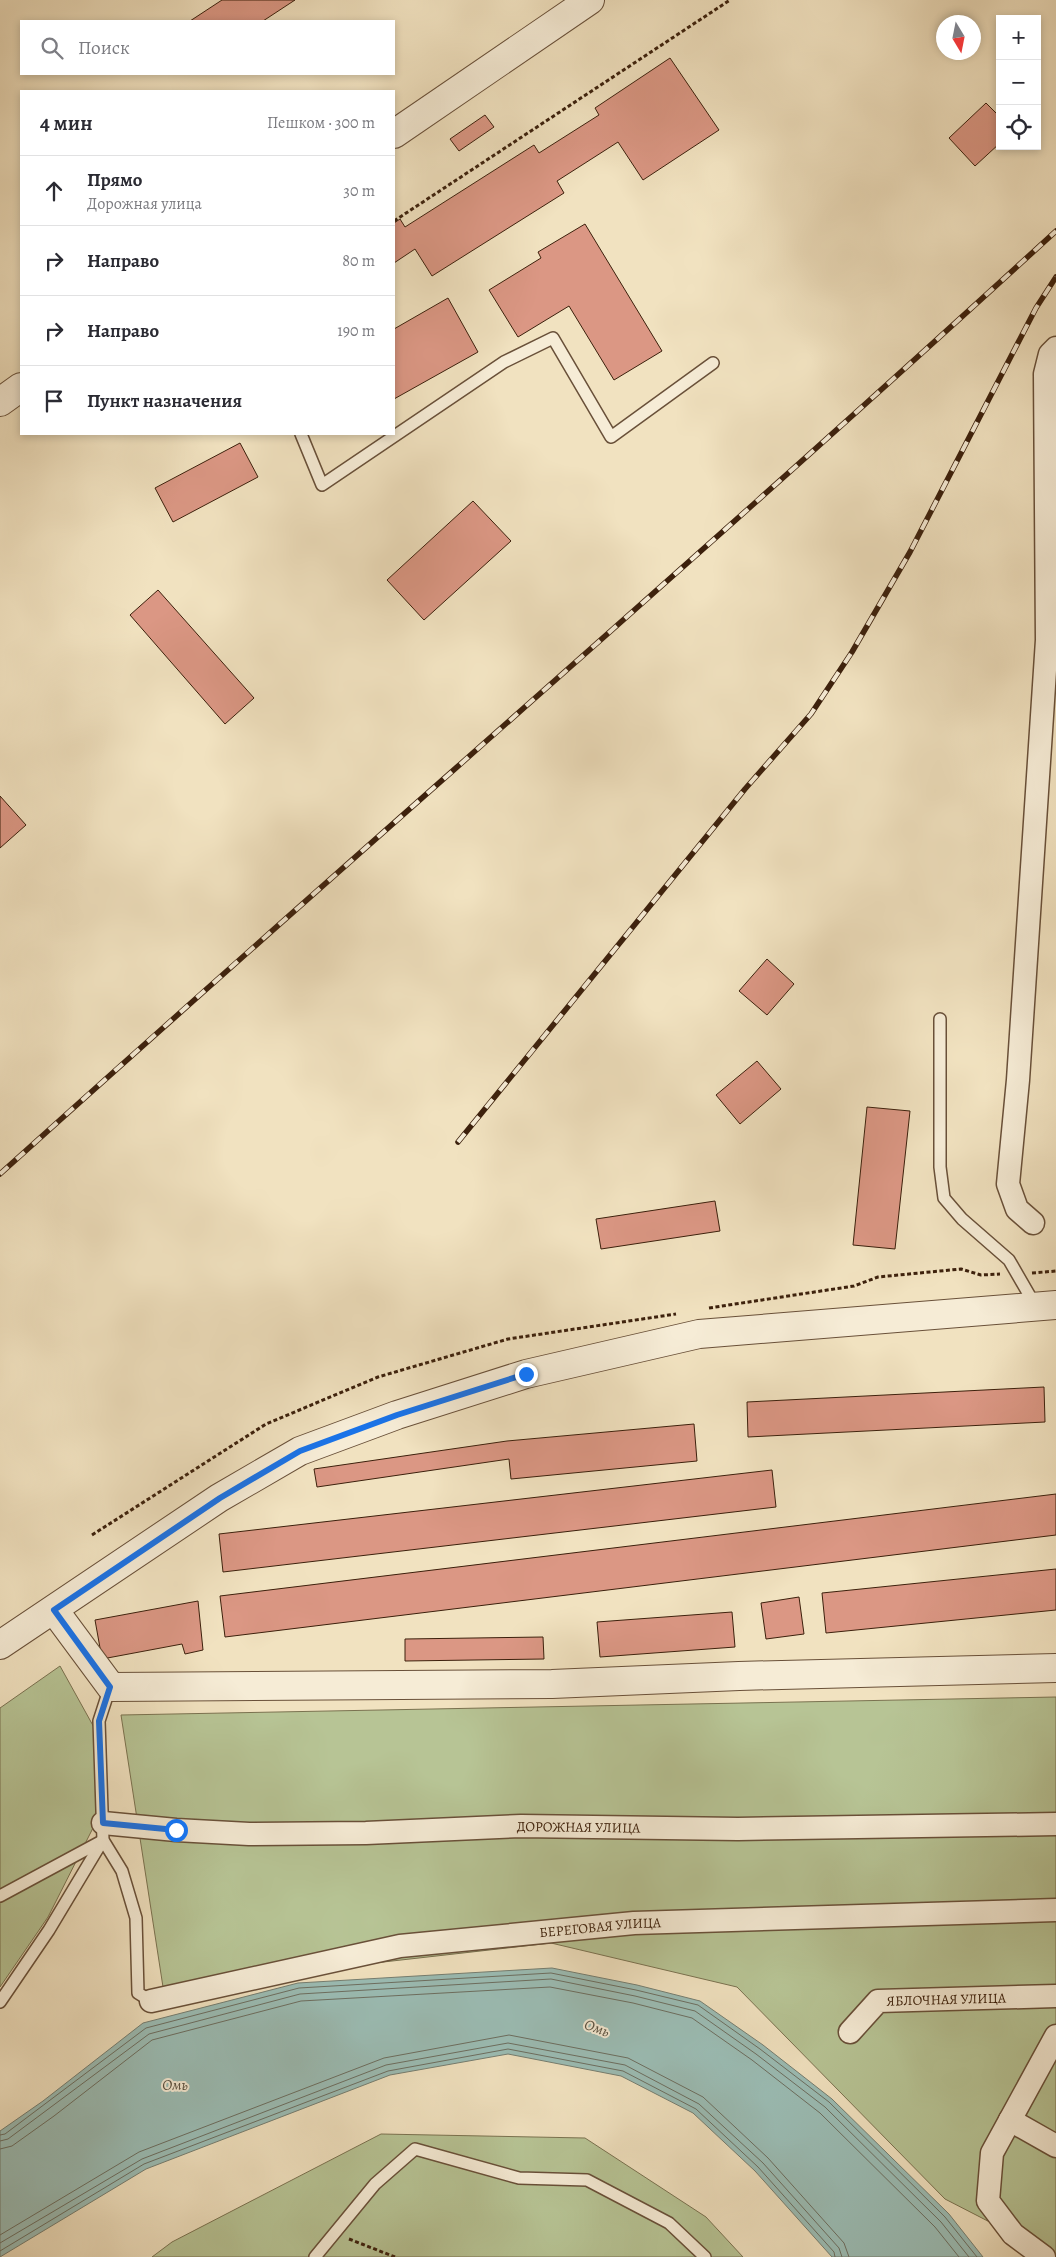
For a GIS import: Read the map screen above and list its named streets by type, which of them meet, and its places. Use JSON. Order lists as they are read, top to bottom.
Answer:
{
  "streets": {
    "street": ["ДОРОЖНАЯ УЛИЦА", "БЕРЕГОВАЯ УЛИЦА", "ЯБЛОЧНАЯ УЛИЦА"]
  },
  "water": ["Омь"],
  "north": "bottom",
  "page": {
    "map_buttons": ["+", "−"],
    "search": "Поиск",
    "heading": ["4 мин", "Пешком · 300 m"],
    "list": [
      ["Прямо", "Дорожная улица", "30 m"],
      ["Направо", "80 m"],
      ["Направо", "190 m"],
      "Пункт назначения"
    ]
  }
}
